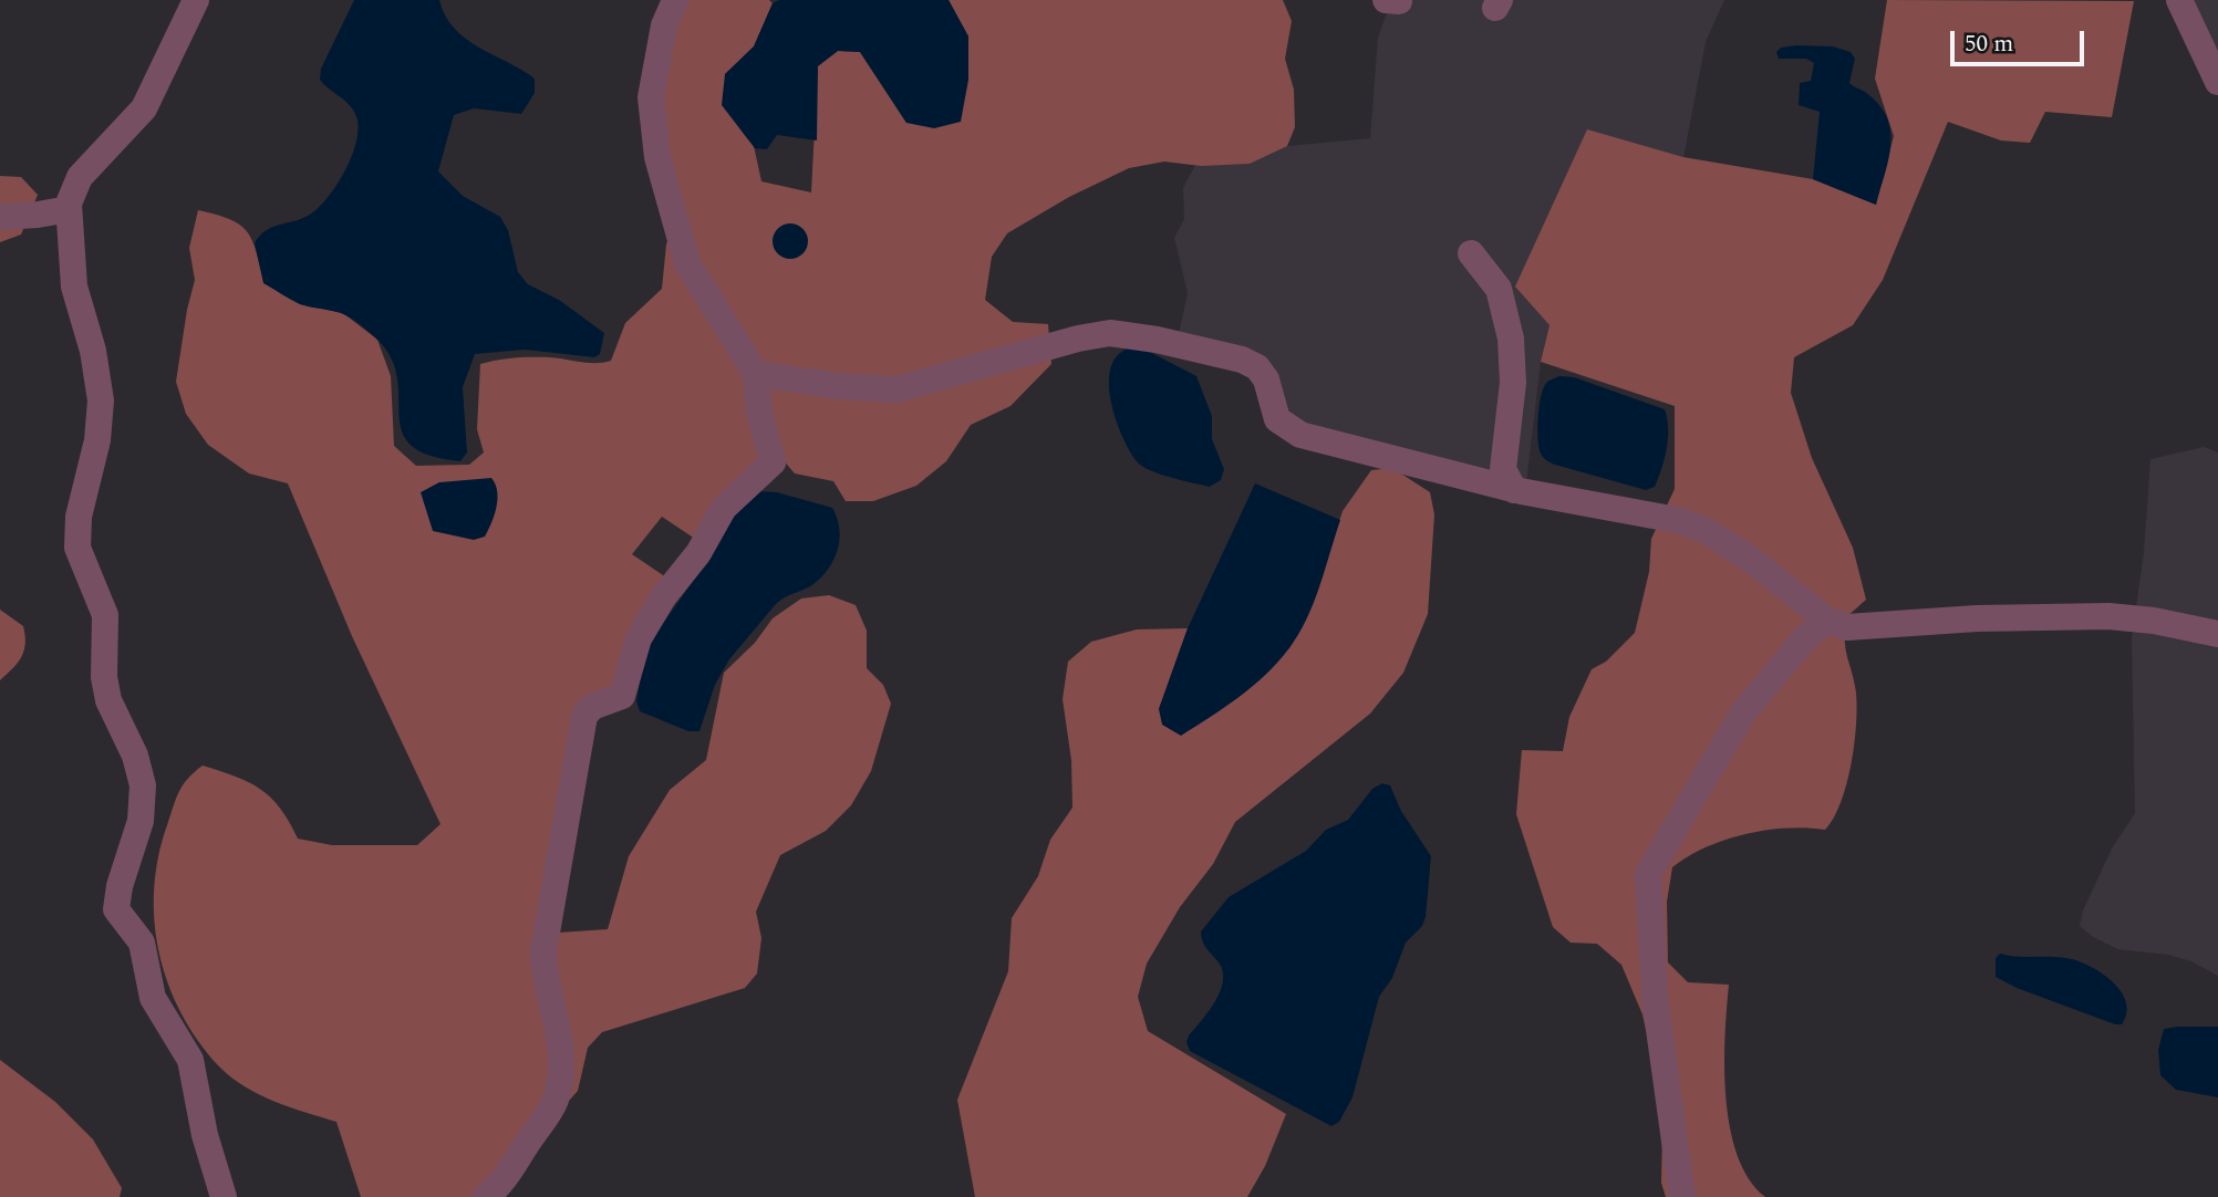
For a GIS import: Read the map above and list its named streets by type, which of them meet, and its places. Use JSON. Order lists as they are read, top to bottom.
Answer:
{
  "scale_bar": "50 m"
}
